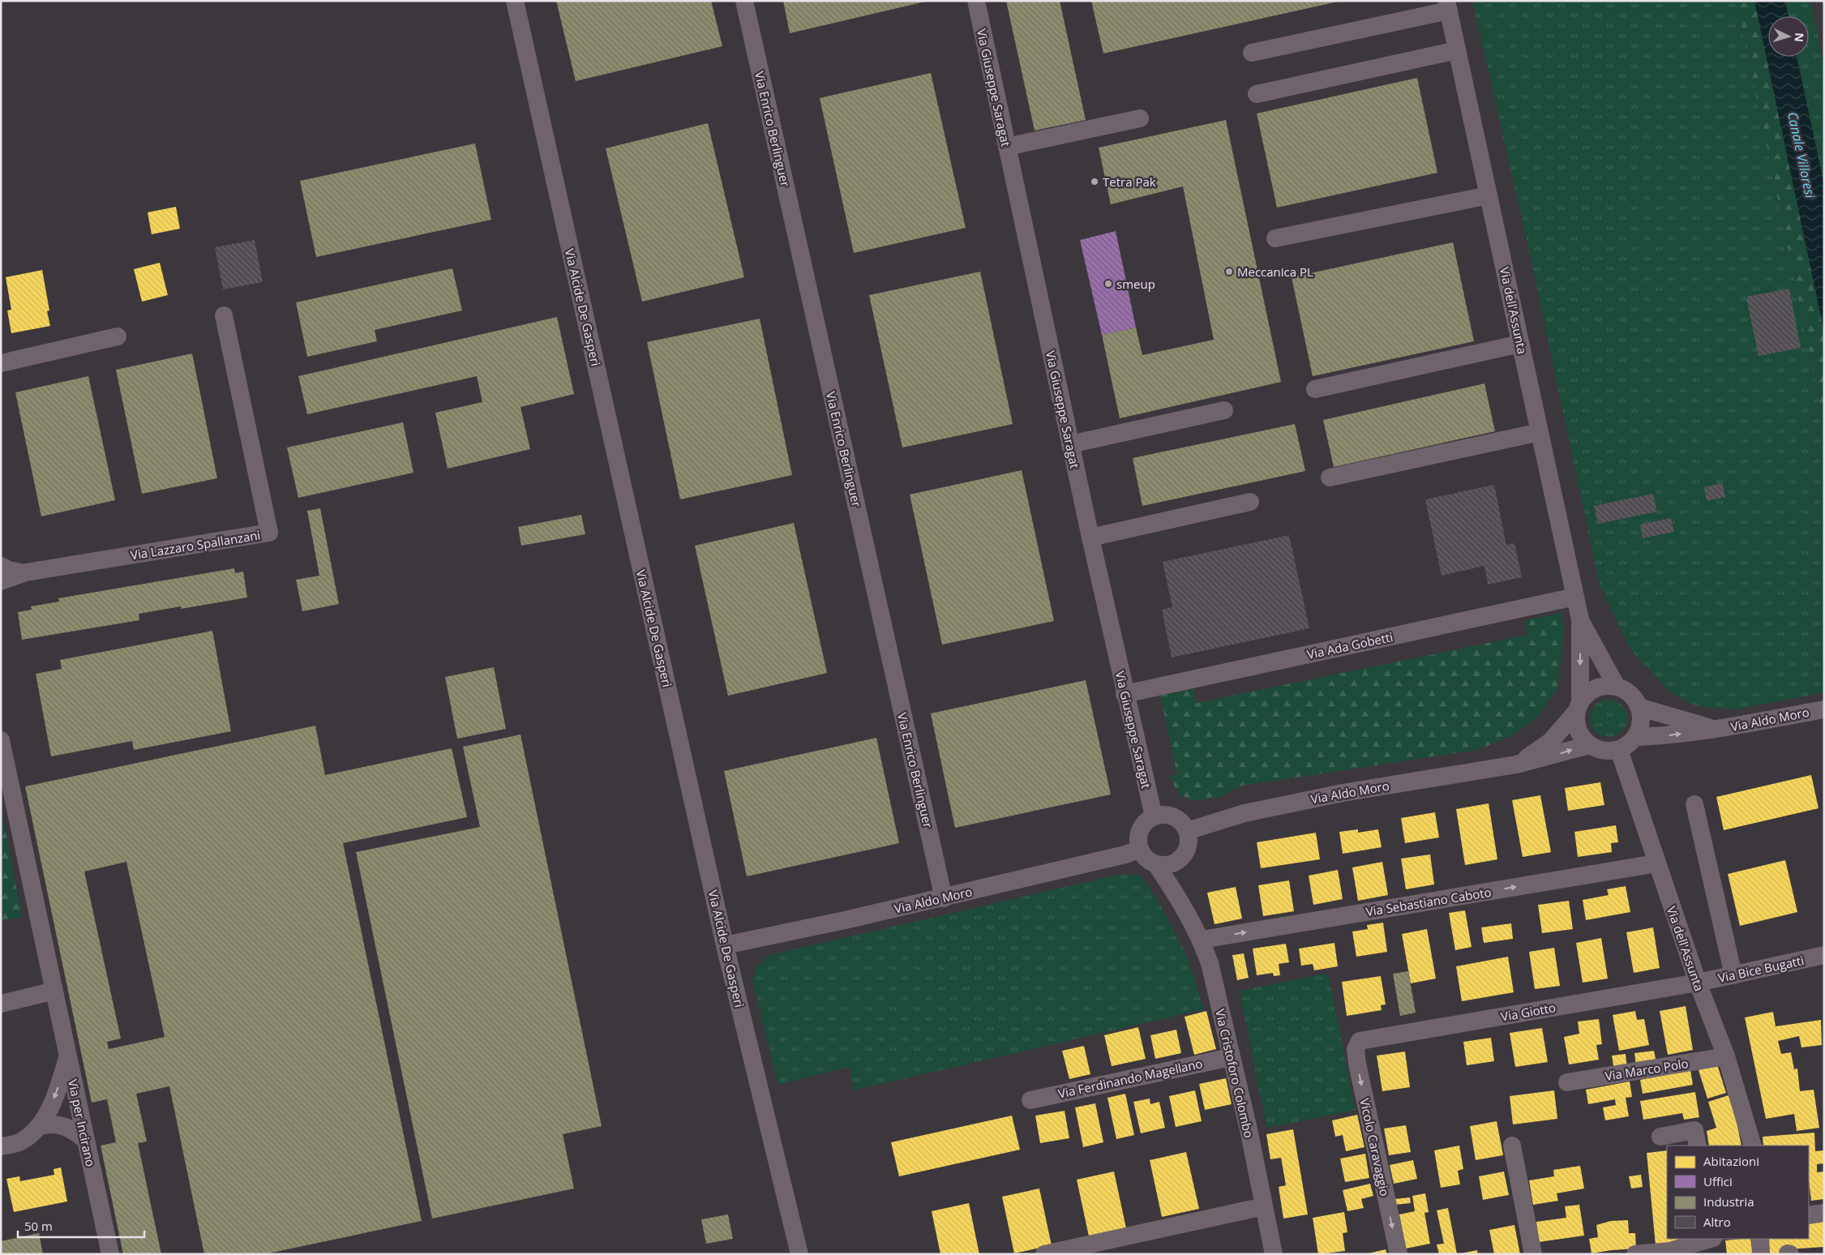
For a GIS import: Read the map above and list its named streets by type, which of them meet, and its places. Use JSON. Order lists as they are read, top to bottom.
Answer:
{
  "streets": {
    "street": [
      "Via Giuseppe Saragat",
      "Via Enrico Berlinguer",
      "Via Alcide De Gasperi",
      "Via dell'Assunta",
      "Via Lazzaro Spallanzani",
      "Via Ada Gobetti",
      "Via Aldo Moro",
      "Via Sebastiano Caboto",
      "Via Bice Bugatti",
      "Via Giotto",
      "Via Marco Polo",
      "Via Cristoforo Colombo",
      "Via Ferdinando Magellano",
      "Via per Incirano",
      "Vicolo Caravaggio"
    ]
  },
  "crossings": [
    ["Via Giuseppe Saragat", "Via Ada Gobetti"],
    ["Via Giuseppe Saragat", "Via Aldo Moro"],
    ["Via Giuseppe Saragat", "Via Cristoforo Colombo"],
    ["Via Enrico Berlinguer", "Via Aldo Moro"],
    ["Via Alcide De Gasperi", "Via Aldo Moro"],
    ["Via dell'Assunta", "Via Ada Gobetti"],
    ["Via dell'Assunta", "Via Aldo Moro"],
    ["Via dell'Assunta", "Via Sebastiano Caboto"],
    ["Via dell'Assunta", "Via Bice Bugatti"],
    ["Via dell'Assunta", "Via Giotto"],
    ["Via dell'Assunta", "Via Marco Polo"],
    ["Via Aldo Moro", "Via Cristoforo Colombo"],
    ["Via Sebastiano Caboto", "Via Cristoforo Colombo"],
    ["Via Bice Bugatti", "Via Giotto"],
    ["Via Giotto", "Vicolo Caravaggio"],
    ["Via Cristoforo Colombo", "Via Ferdinando Magellano"]
  ],
  "one_way": ["Via Sebastiano Caboto"],
  "water": ["Canale Villoresi"],
  "places": ["Tetra Pak", "Meccanica PL", "smeup"],
  "legend": [
    "Abitazioni",
    "Uffici",
    "Industria",
    "Altro"
  ],
  "scale_bar": "50 m",
  "north": "right"
}
